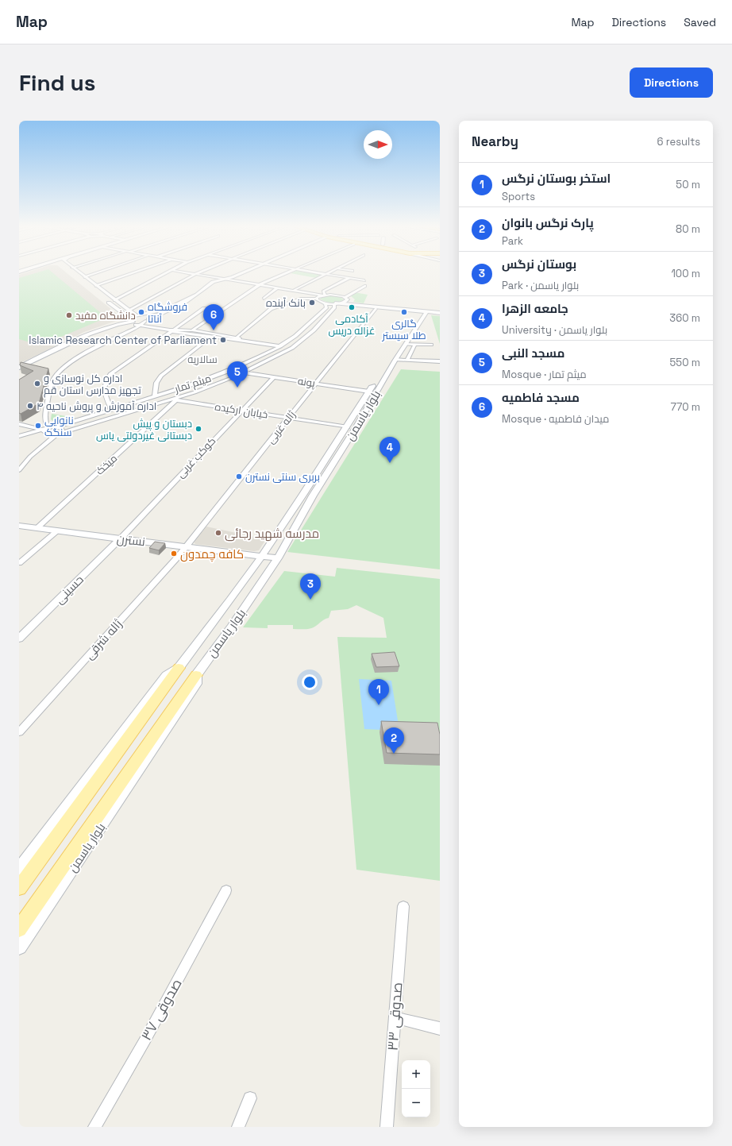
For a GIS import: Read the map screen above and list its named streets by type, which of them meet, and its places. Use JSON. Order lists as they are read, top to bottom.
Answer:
{
  "streets": {
    "street": [
      "پونه",
      "میثم تمار",
      "خیابان ارکیده",
      "بلوار یاسمن",
      "ژاله غربی",
      "کوکب غربی",
      "میخک",
      "نسترن",
      "حسینی",
      "ژاله شرقی",
      "صدوقی ۳۷",
      "صدوقی ۳۳"
    ]
  },
  "crossings": [
    ["پونه", "میثم تمار"],
    ["پونه", "بلوار یاسمن"],
    ["پونه", "ژاله غربی"],
    ["پونه", "کوکب غربی"],
    ["میثم تمار", "خیابان ارکیده"],
    ["میثم تمار", "میخک"],
    ["خیابان ارکیده", "بلوار یاسمن"],
    ["خیابان ارکیده", "ژاله غربی"],
    ["خیابان ارکیده", "کوکب غربی"],
    ["خیابان ارکیده", "میخک"],
    ["بلوار یاسمن", "نسترن"],
    ["ژاله غربی", "نسترن"],
    ["ژاله غربی", "ژاله شرقی"],
    ["کوکب غربی", "نسترن"],
    ["کوکب غربی", "حسینی"],
    ["میخک", "نسترن"],
    ["نسترن", "حسینی"],
    ["نسترن", "ژاله شرقی"]
  ],
  "districts": ["سالاریه"],
  "places": [
    "بانک آینده",
    "آکادمی غزاله دریس",
    "فروشگاه آناتا",
    "گالری طلا سیستر",
    "دانشگاه مفید",
    "Islamic Research Center of Parliament",
    "اداره کل نوسازی و تجهیز مدارس استان قم",
    "اداره آموزش و پروش ناحیه ۴",
    "نانوایی سنگک",
    "دبستان و پیش دبستانی غیردولتی یاس",
    "بربری سنتی نسترن",
    "مدرسه شهید رجائی",
    "کافه چمدون"
  ],
  "north": "right",
  "page": {
    "header": "Map",
    "nav": ["Map", "Directions", "Saved"],
    "buttons": "Directions",
    "title": "Find us",
    "heading": ["Nearby", "6 results"],
    "list": [
      {
        "mark": "1",
        "name": "استخر بوستان نرگس",
        "note": "Sports",
        "value": "50 m"
      },
      {
        "mark": "2",
        "name": "پارک نرگس بانوان",
        "note": "Park",
        "value": "80 m"
      },
      {
        "mark": "3",
        "name": "بوستان نرگس",
        "note": "Park · بلوار یاسمن",
        "value": "100 m"
      },
      {
        "mark": "4",
        "name": "جامعه الزهرا",
        "note": "University · بلوار یاسمن",
        "value": "360 m"
      },
      {
        "mark": "5",
        "name": "مسجد النبی",
        "note": "Mosque · میثم تمار",
        "value": "550 m"
      },
      {
        "mark": "6",
        "name": "مسجد فاطمیه",
        "note": "Mosque · میدان فاطمیه",
        "value": "770 m"
      }
    ],
    "pins": [
      "6",
      "5",
      "4",
      "3",
      "1",
      "2"
    ],
    "map_buttons": ["+", "−"]
  }
}
